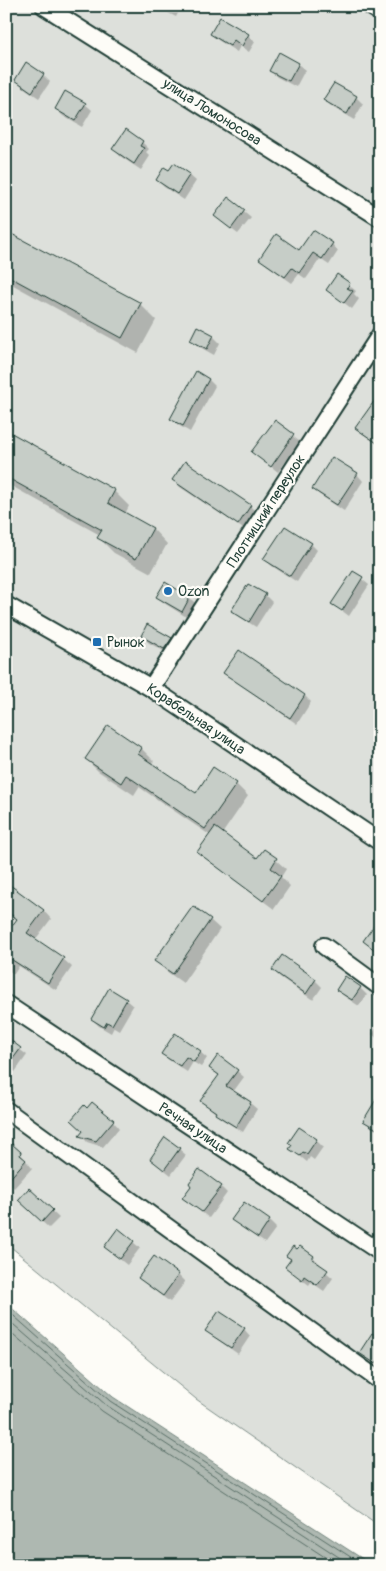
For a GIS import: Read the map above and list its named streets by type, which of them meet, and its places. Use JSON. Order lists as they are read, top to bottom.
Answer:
{
  "streets": {
    "street": [
      "улица Ломоносова",
      "Плотницкий переулок",
      "Корабельная улица",
      "Речная улица"
    ]
  },
  "crossings": [
    ["Плотницкий переулок", "Корабельная улица"]
  ],
  "places": {
    "other": ["Ozon"],
    "transit": ["Рынок"]
  }
}
